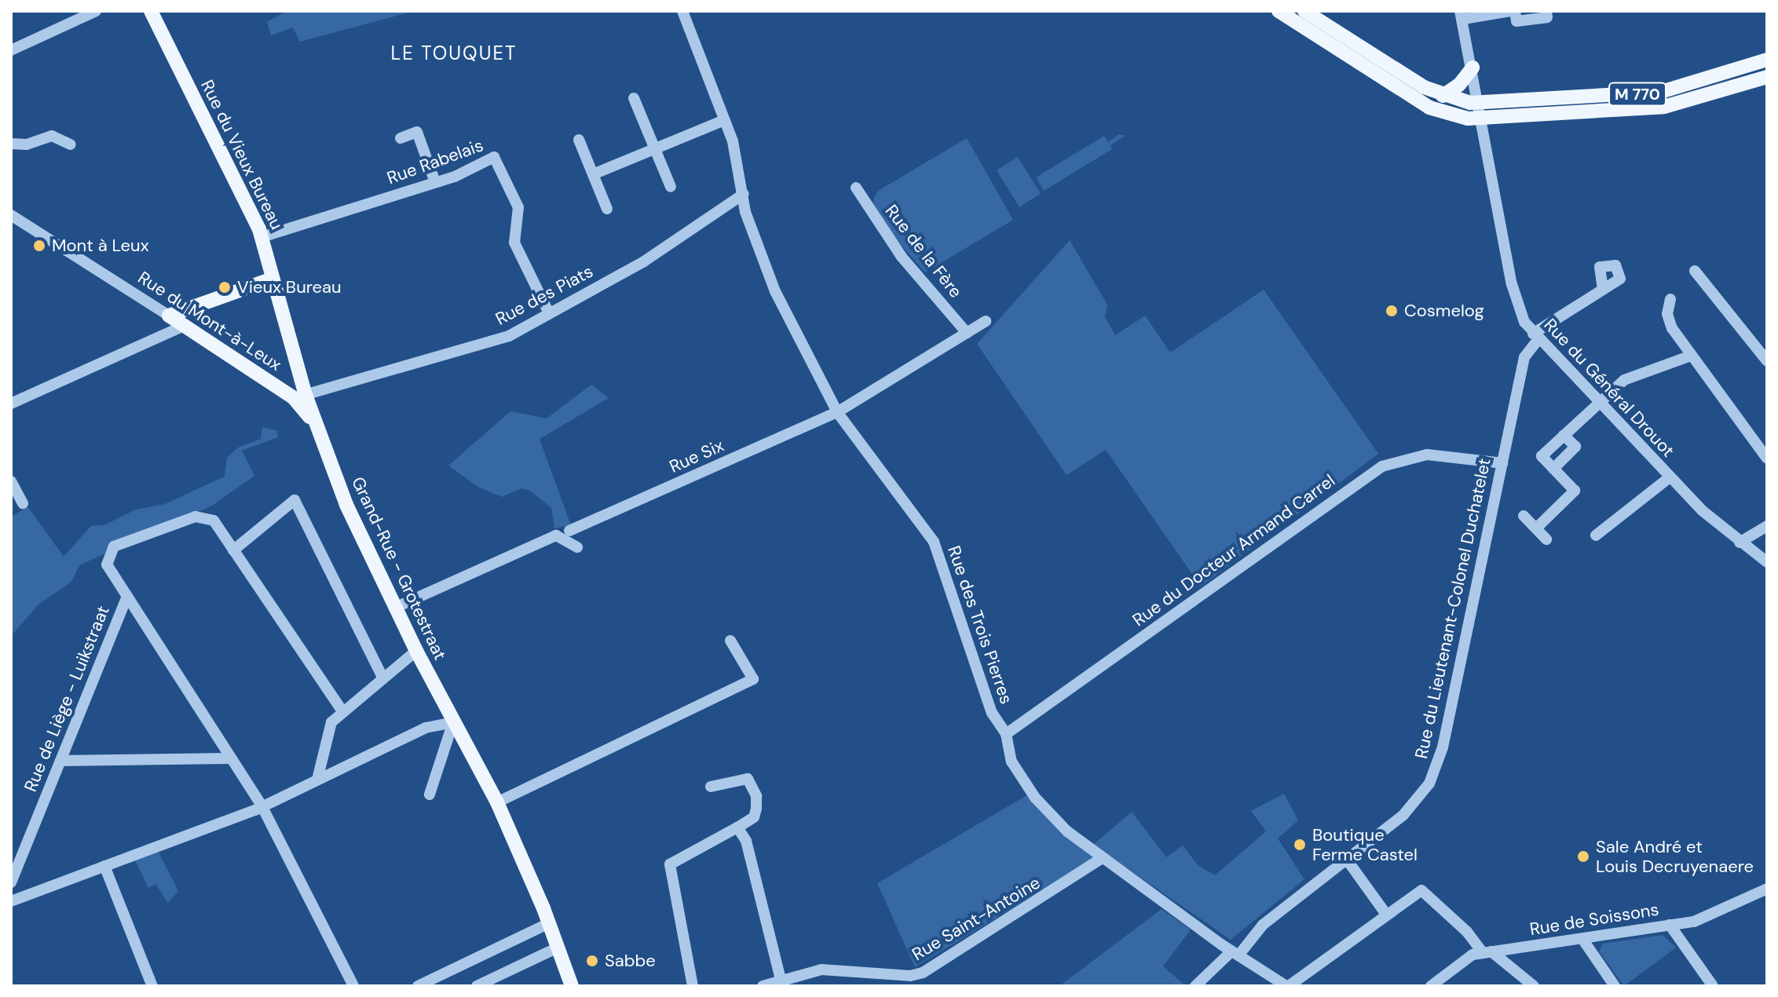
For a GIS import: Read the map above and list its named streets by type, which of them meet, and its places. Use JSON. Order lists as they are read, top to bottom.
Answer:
{
  "streets": {
    "main road": [
      "M 770",
      "Rue du Vieux Bureau",
      "Rue du Mont-à-Leux",
      "Grand-Rue - Grotestraat"
    ],
    "street": [
      "Rue Rabelais",
      "Rue de la Fère",
      "Rue des Piats",
      "Rue du Général Drouot",
      "Rue Six",
      "Rue du Docteur Armand Carrel",
      "Rue du Lieutenant-Colonel Duchatelet",
      "Rue des Trois Pierres",
      "Rue de Liège - Luikstraat",
      "Rue Saint-Antoine",
      "Rue de Soissons"
    ]
  },
  "crossings": [
    ["M 770", "Rue du Général Drouot"],
    ["Rue du Vieux Bureau", "Rue Rabelais"],
    ["Rue du Vieux Bureau", "Rue des Piats"],
    ["Rue du Vieux Bureau", "Rue du Mont-à-Leux"],
    ["Rue du Vieux Bureau", "Grand-Rue - Grotestraat"],
    ["Rue Rabelais", "Rue des Piats"],
    ["Rue des Piats", "Rue du Mont-à-Leux"],
    ["Rue des Piats", "Rue des Trois Pierres"],
    ["Rue du Général Drouot", "Rue du Lieutenant-Colonel Duchatelet"],
    ["Rue Six", "Rue des Trois Pierres"],
    ["Rue du Docteur Armand Carrel", "Rue du Lieutenant-Colonel Duchatelet"],
    ["Rue du Docteur Armand Carrel", "Rue des Trois Pierres"],
    ["Rue du Lieutenant-Colonel Duchatelet", "Rue des Trois Pierres"],
    ["Rue des Trois Pierres", "Rue Saint-Antoine"]
  ],
  "districts": ["LE TOUQUET"],
  "places": [
    "Mont à Leux",
    "Vieux Bureau",
    "Cosmelog",
    "Boutique Ferme Castel",
    "Sale André et Louis Decruyenaere",
    "Sabbe"
  ]
}
